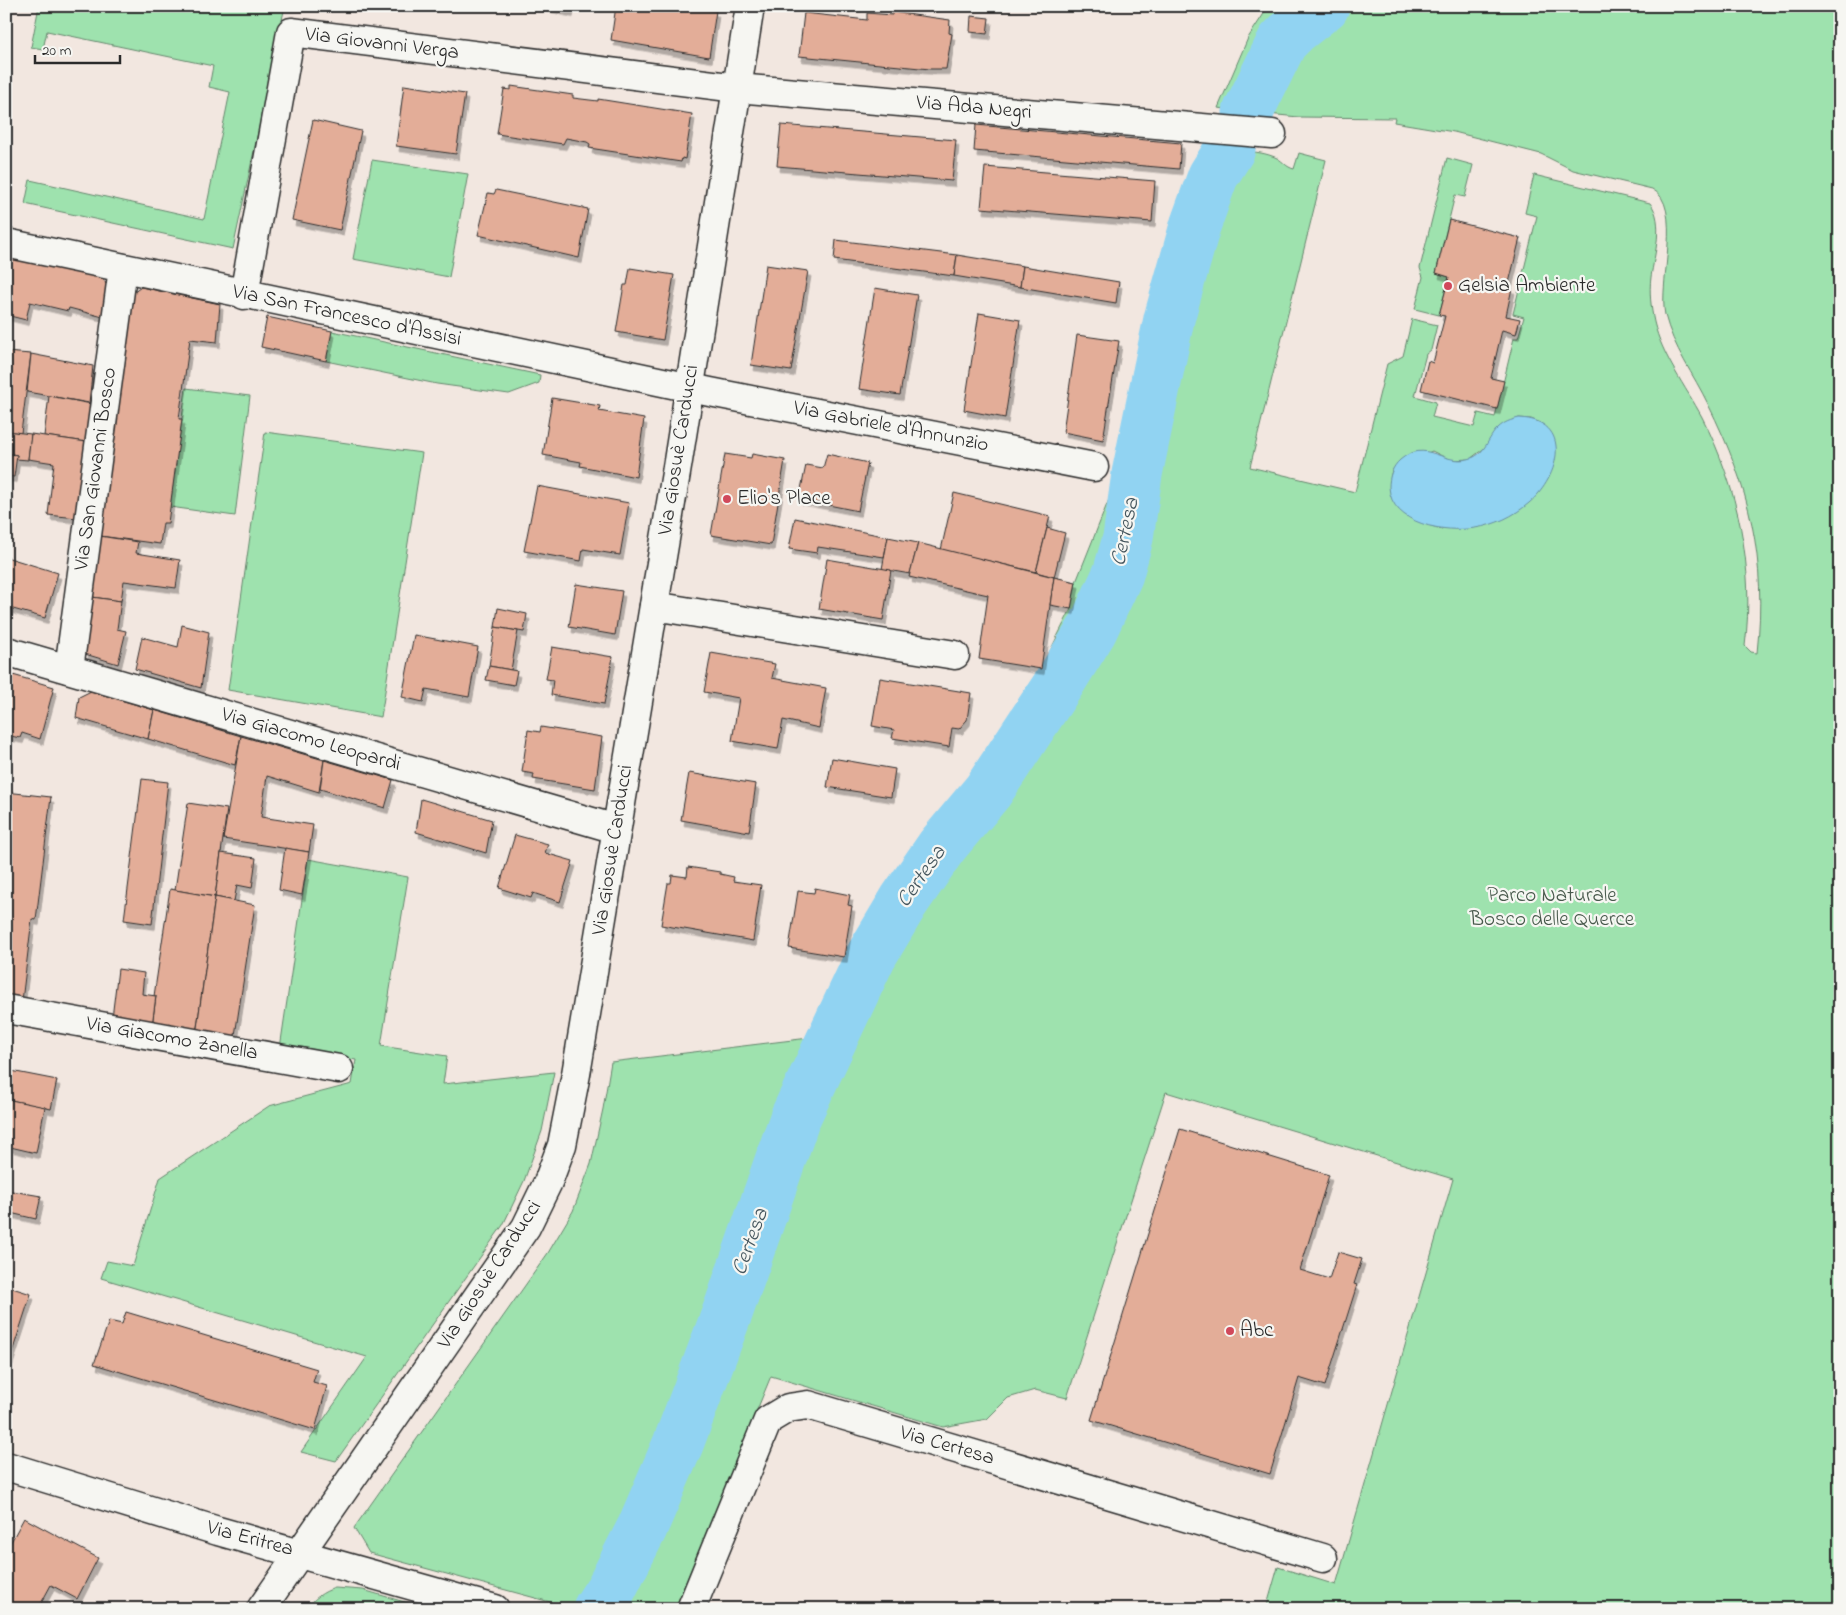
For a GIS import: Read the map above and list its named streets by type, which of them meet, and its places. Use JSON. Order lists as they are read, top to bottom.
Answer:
{
  "streets": {
    "street": [
      "Via Giovanni Verga",
      "Via Ada Negri",
      "Via San Francesco d'Assisi",
      "Via Gabriele d'Annunzio",
      "Via Giosuè Carducci",
      "Via San Giovanni Bosco",
      "Via Giacomo Leopardi",
      "Via Giacomo Zanella",
      "Via Certesa",
      "Via Eritrea"
    ]
  },
  "crossings": [
    ["Via Giovanni Verga", "Via Ada Negri"],
    ["Via Giovanni Verga", "Via San Francesco d'Assisi"],
    ["Via Giovanni Verga", "Via Giosuè Carducci"],
    ["Via Ada Negri", "Via Giosuè Carducci"],
    ["Via San Francesco d'Assisi", "Via Gabriele d'Annunzio"],
    ["Via San Francesco d'Assisi", "Via Giosuè Carducci"],
    ["Via San Francesco d'Assisi", "Via San Giovanni Bosco"],
    ["Via Gabriele d'Annunzio", "Via Giosuè Carducci"],
    ["Via Giosuè Carducci", "Via Giacomo Leopardi"],
    ["Via Giosuè Carducci", "Via Eritrea"],
    ["Via San Giovanni Bosco", "Via Giacomo Leopardi"]
  ],
  "water": ["Certesa"],
  "parks": ["Parco Naturale Bosco delle Querce"],
  "places": ["Gelsia Ambiente", "Elio's Place", "Abc"],
  "scale_bar": "20 m"
}
